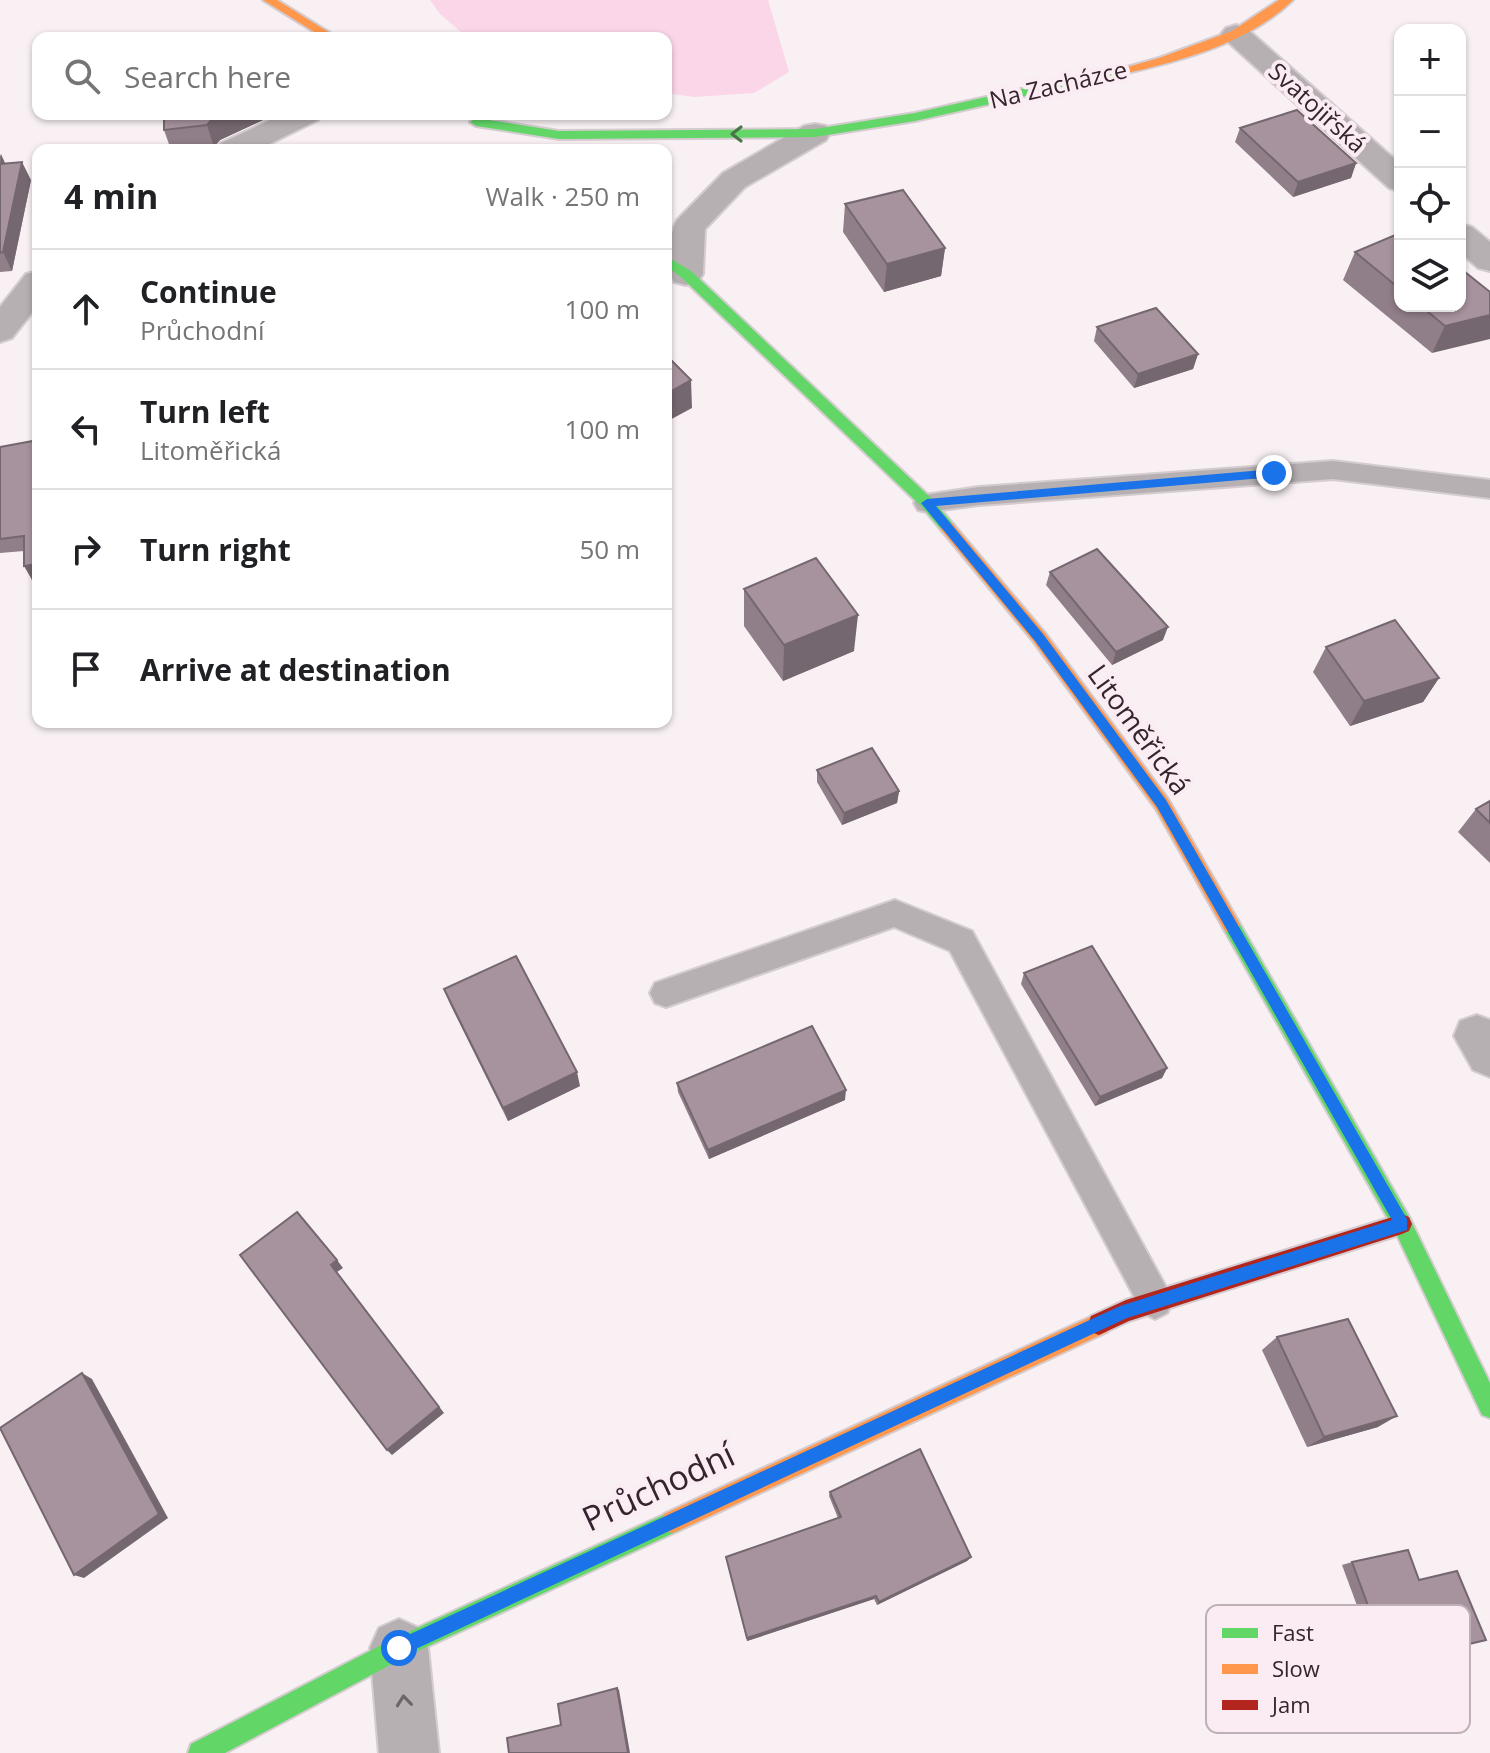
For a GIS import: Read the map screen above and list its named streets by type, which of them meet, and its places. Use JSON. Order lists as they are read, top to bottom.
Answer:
{
  "streets": {
    "street": [
      "Na Zacházce",
      "Svatojiřská",
      "Litoměřická",
      "Průchodní"
    ]
  },
  "crossings": [
    ["Na Zacházce", "Svatojiřská"],
    ["Na Zacházce", "Litoměřická"],
    ["Litoměřická", "Průchodní"]
  ],
  "legend": ["Fast", "Slow", "Jam"],
  "page": {
    "map_buttons": ["+", "−"],
    "search": "Search here",
    "heading": ["4 min", "Walk · 250 m"],
    "list": [
      ["Continue", "Průchodní", "100 m"],
      ["Turn left", "Litoměřická", "100 m"],
      ["Turn right", "50 m"],
      "Arrive at destination"
    ]
  }
}
